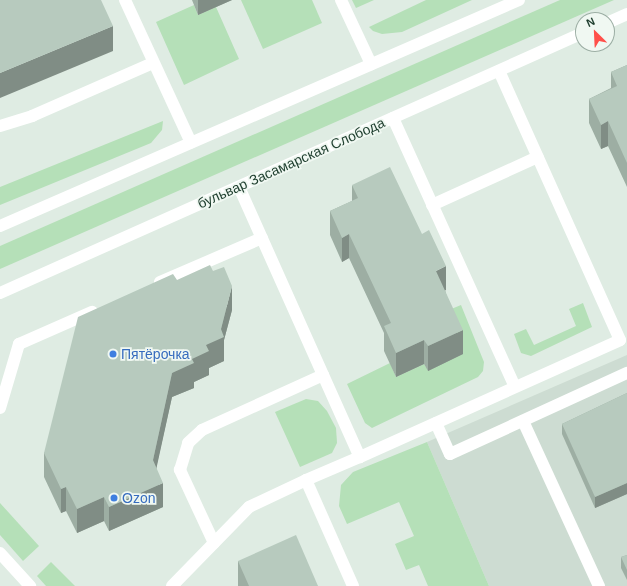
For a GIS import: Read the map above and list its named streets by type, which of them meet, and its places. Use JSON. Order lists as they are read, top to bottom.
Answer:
{
  "streets": {
    "street": ["бульвар Засамарская Слобода"]
  },
  "places": ["Пятёрочка", "Ozon"],
  "north": "top left"
}
